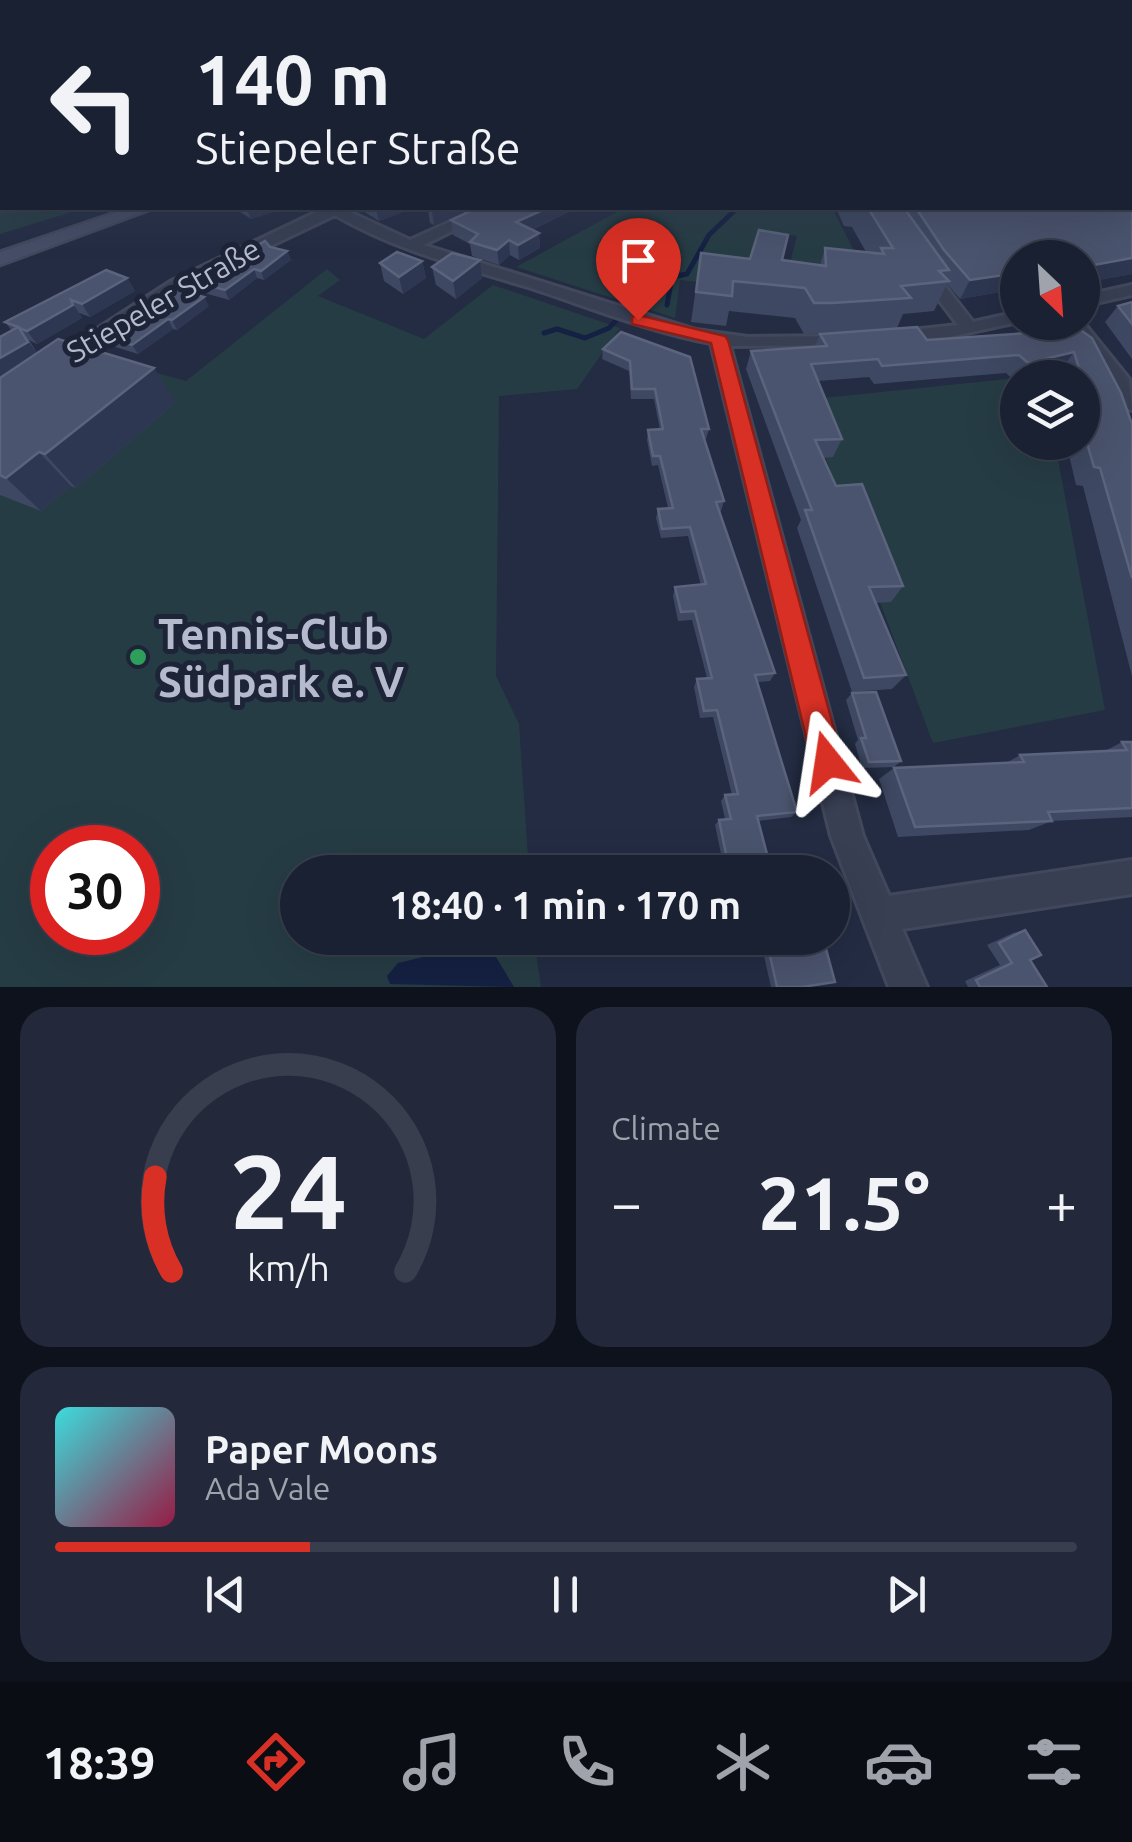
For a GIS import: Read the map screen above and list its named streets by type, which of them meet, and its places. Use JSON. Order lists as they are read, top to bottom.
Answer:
{
  "streets": {
    "street": ["Stiepeler Straße"]
  },
  "places": ["Tennis-Club Südpark e. V"],
  "north": "bottom right",
  "page": {
    "turn": ["140 m", "Stiepeler Straße"],
    "limit": "30",
    "trip": "18:40 · 1 min · 170 m",
    "tile": "Climate",
    "heat": ["−", "21.5°", "+"],
    "song": ["Paper Moons", "Ada Vale"],
    "tabs": "18:39",
    "gauge": ["24", "km/h"]
  }
}
